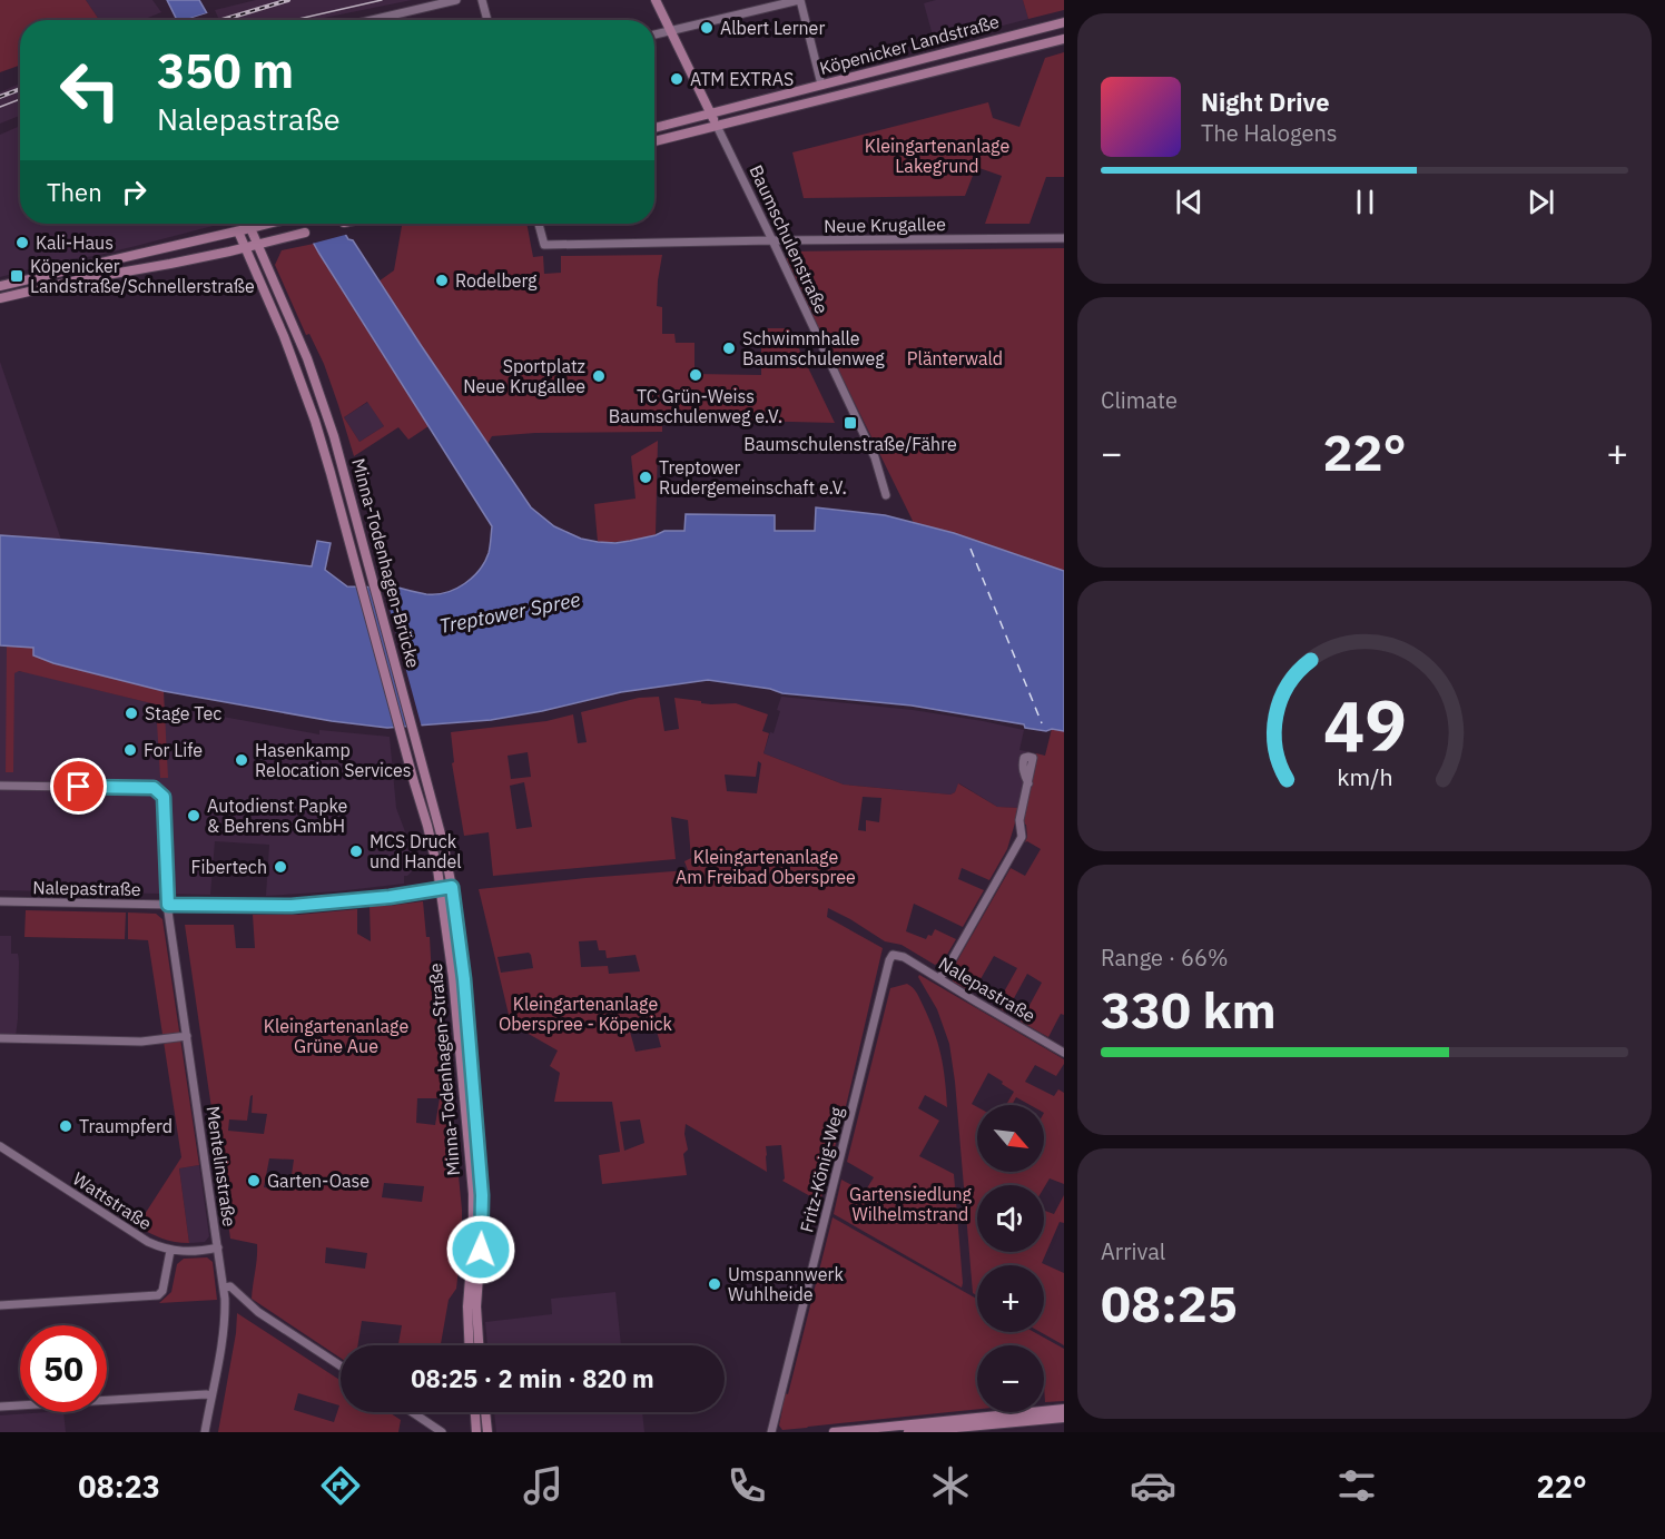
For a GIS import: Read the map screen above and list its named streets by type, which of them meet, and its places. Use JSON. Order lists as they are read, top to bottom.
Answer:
{
  "streets": {
    "main road": [
      "Köpenicker Landstraße",
      "Baumschulenstraße",
      "Minna-Todenhagen-Brücke",
      "Minna-Todenhagen-Straße"
    ],
    "street": [
      "Neue Krugallee",
      "Nalepastraße",
      "Mentelinstraße",
      "Fritz-König-Weg",
      "Wattstraße"
    ]
  },
  "crossings": [
    ["Köpenicker Landstraße", "Baumschulenstraße"],
    ["Neue Krugallee", "Baumschulenstraße"],
    ["Minna-Todenhagen-Brücke", "Minna-Todenhagen-Straße"],
    ["Nalepastraße", "Minna-Todenhagen-Straße"],
    ["Nalepastraße", "Mentelinstraße"],
    ["Nalepastraße", "Fritz-König-Weg"],
    ["Mentelinstraße", "Wattstraße"]
  ],
  "water": ["Treptower Spree"],
  "parks": [
    "Kleingartenanlage Lakegrund",
    "Plänterwald",
    "Kleingartenanlage Am Freibad Oberspree",
    "Kleingartenanlage Oberspree - Köpenick",
    "Kleingartenanlage Grüne Aue",
    "Gartensiedlung Wilhelmstrand"
  ],
  "places": {
    "other": [
      "Albert Lerner",
      "ATM EXTRAS",
      "Kali-Haus",
      "Rodelberg",
      "Schwimmhalle Baumschulenweg",
      "TC Grün-Weiss Baumschulenweg e.V.",
      "Sportplatz Neue Krugallee",
      "Treptower Rudergemeinschaft e.V.",
      "Stage Tec",
      "For Life",
      "Hasenkamp Relocation Services",
      "Autodienst Papke & Behrens GmbH",
      "MCS Druck und Handel",
      "Fibertech",
      "Traumpferd",
      "Garten-Oase",
      "Umspannwerk Wuhlheide"
    ],
    "transit": ["Köpenicker Landstraße/Schnellerstraße", "Baumschulenstraße/Fähre"]
  },
  "north": "bottom right",
  "page": {
    "turn": ["350 m", "Nalepastraße"],
    "song": ["Night Drive", "The Halogens"],
    "then": "Then",
    "tile": [
      "Climate",
      ["Range · 66%", "330 km"],
      ["Arrival", "08:25"]
    ],
    "heat": ["−", "22°", "+"],
    "map_buttons": ["+", "−"],
    "limit": "50",
    "trip": "08:25 · 2 min · 820 m",
    "tabs": ["08:23", "22°"],
    "gauge": ["49", "km/h"]
  }
}
